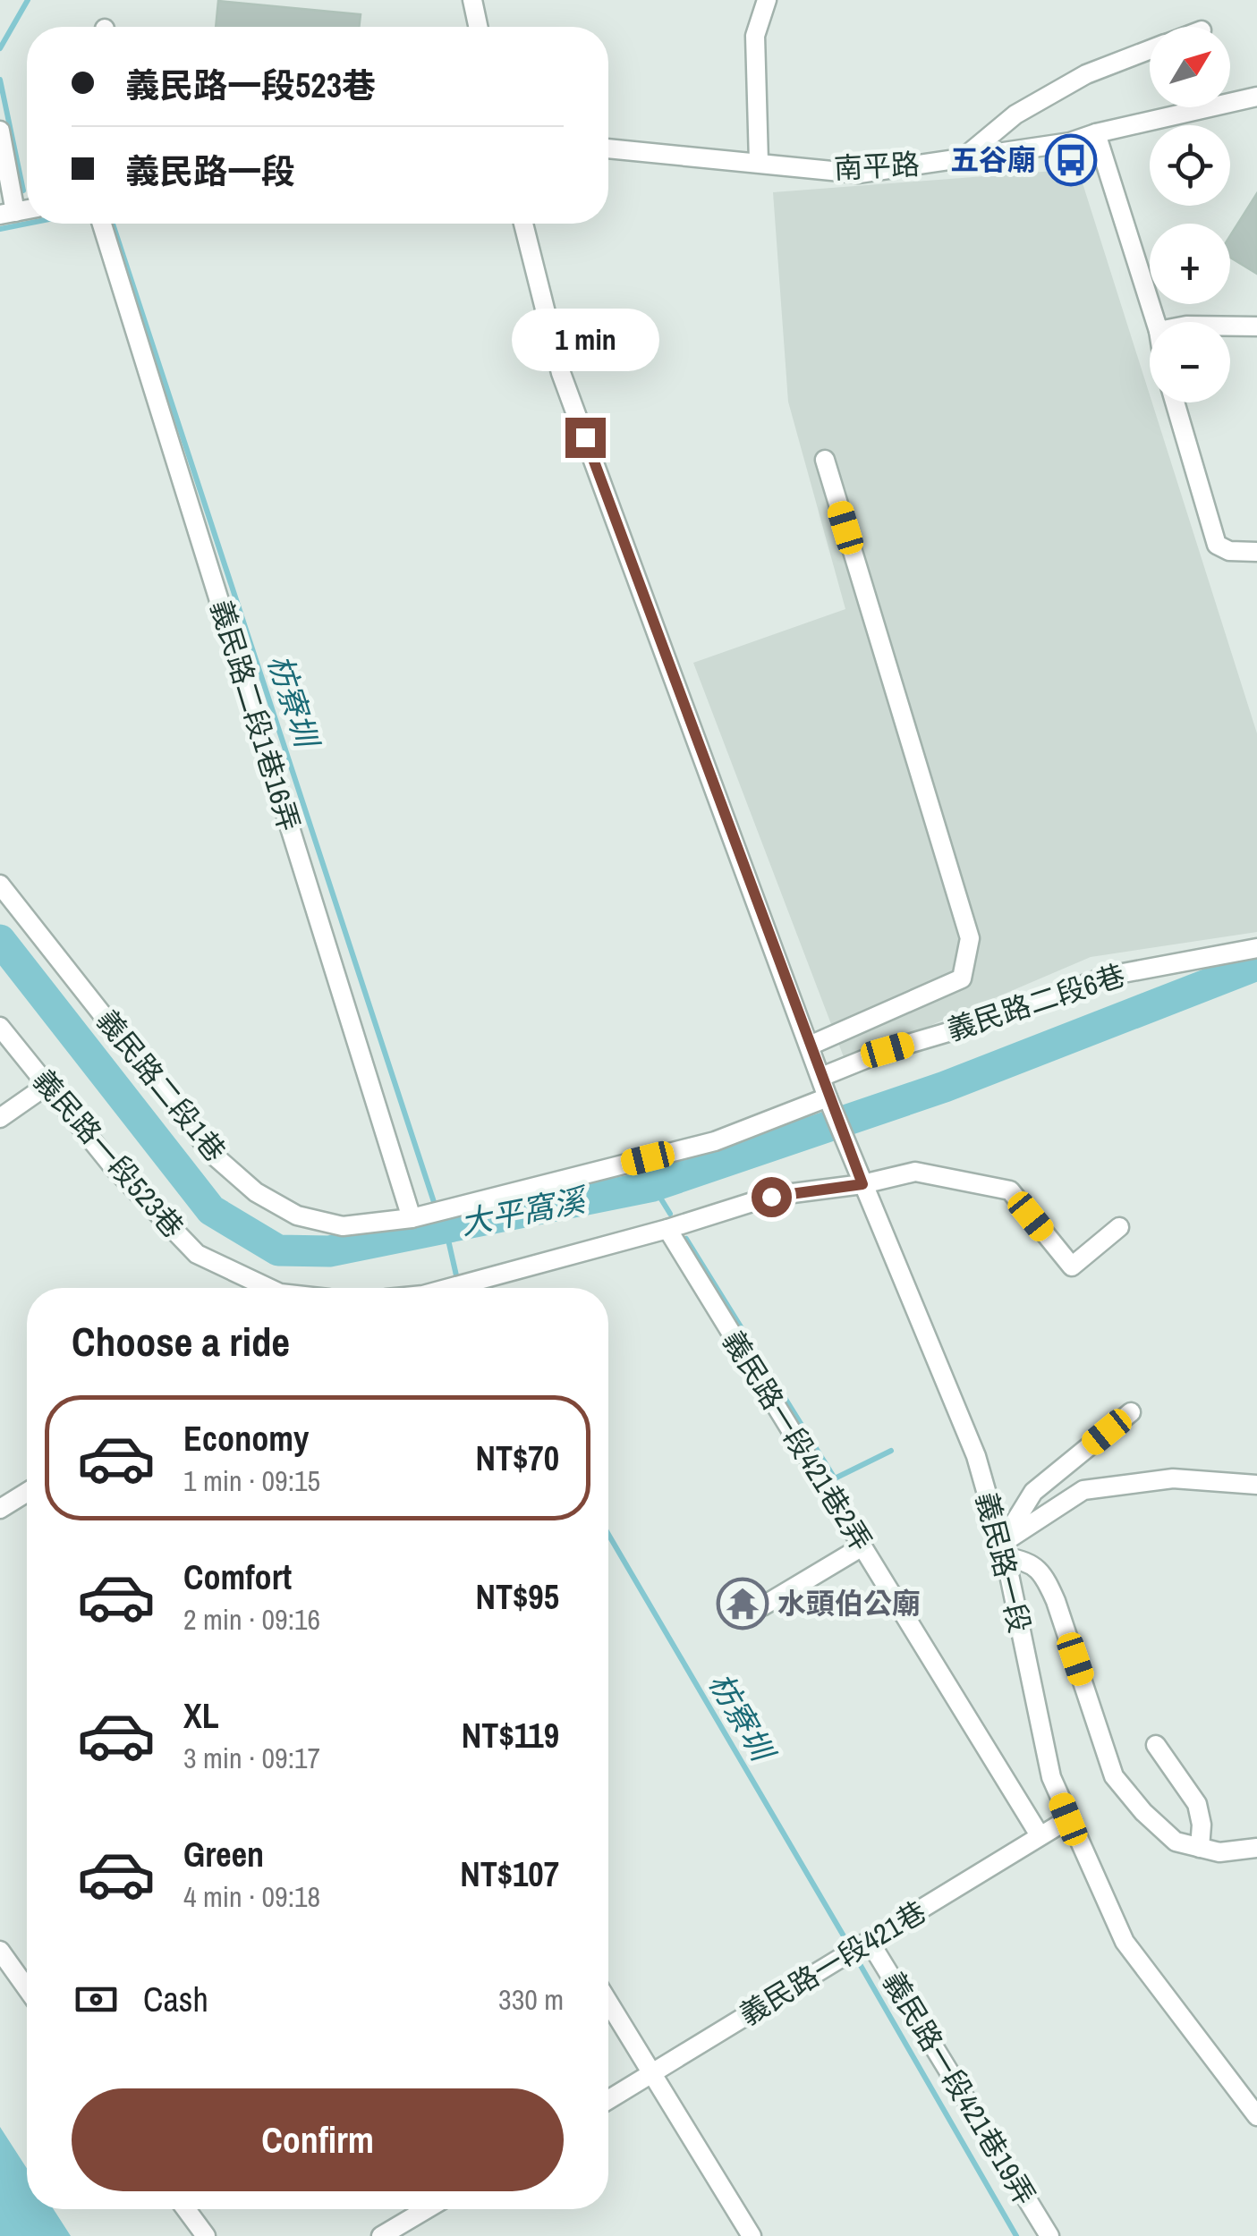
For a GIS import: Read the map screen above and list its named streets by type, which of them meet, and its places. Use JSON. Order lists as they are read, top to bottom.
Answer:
{
  "streets": {
    "street": [
      "南平路",
      "義民路二段1巷16弄",
      "義民路二段6巷",
      "義民路二段1巷",
      "義民路一段523巷",
      "義民路一段421巷2弄",
      "義民路一段",
      "義民路一段421巷",
      "義民路一段421巷19弄"
    ]
  },
  "crossings": [
    ["義民路二段1巷16弄", "義民路二段1巷"],
    ["義民路二段1巷", "義民路一段"],
    ["義民路一段421巷2弄", "義民路一段421巷"],
    ["義民路一段", "義民路一段421巷"],
    ["義民路一段421巷", "義民路一段421巷19弄"]
  ],
  "water": ["枋寮圳", "大平窩溪"],
  "places": {
    "bus stop": ["五谷廟"],
    "temple": ["水頭伯公廟"]
  },
  "north": "top right",
  "page": {
    "map_buttons": ["+", "−"],
    "banner": ["義民路一段523巷", "義民路一段"],
    "bubble": "1 min",
    "heading": "Choose a ride",
    "list": [
      {
        "name": "Economy",
        "note": "1 min · 09:15",
        "value": "NT$70"
      },
      {
        "name": "Comfort",
        "note": "2 min · 09:16",
        "value": "NT$95"
      },
      {
        "name": "XL",
        "note": "3 min · 09:17",
        "value": "NT$119"
      },
      {
        "name": "Green",
        "note": "4 min · 09:18",
        "value": "NT$107"
      }
    ],
    "pay": ["Cash", "330 m"],
    "buttons": "Confirm"
  }
}
